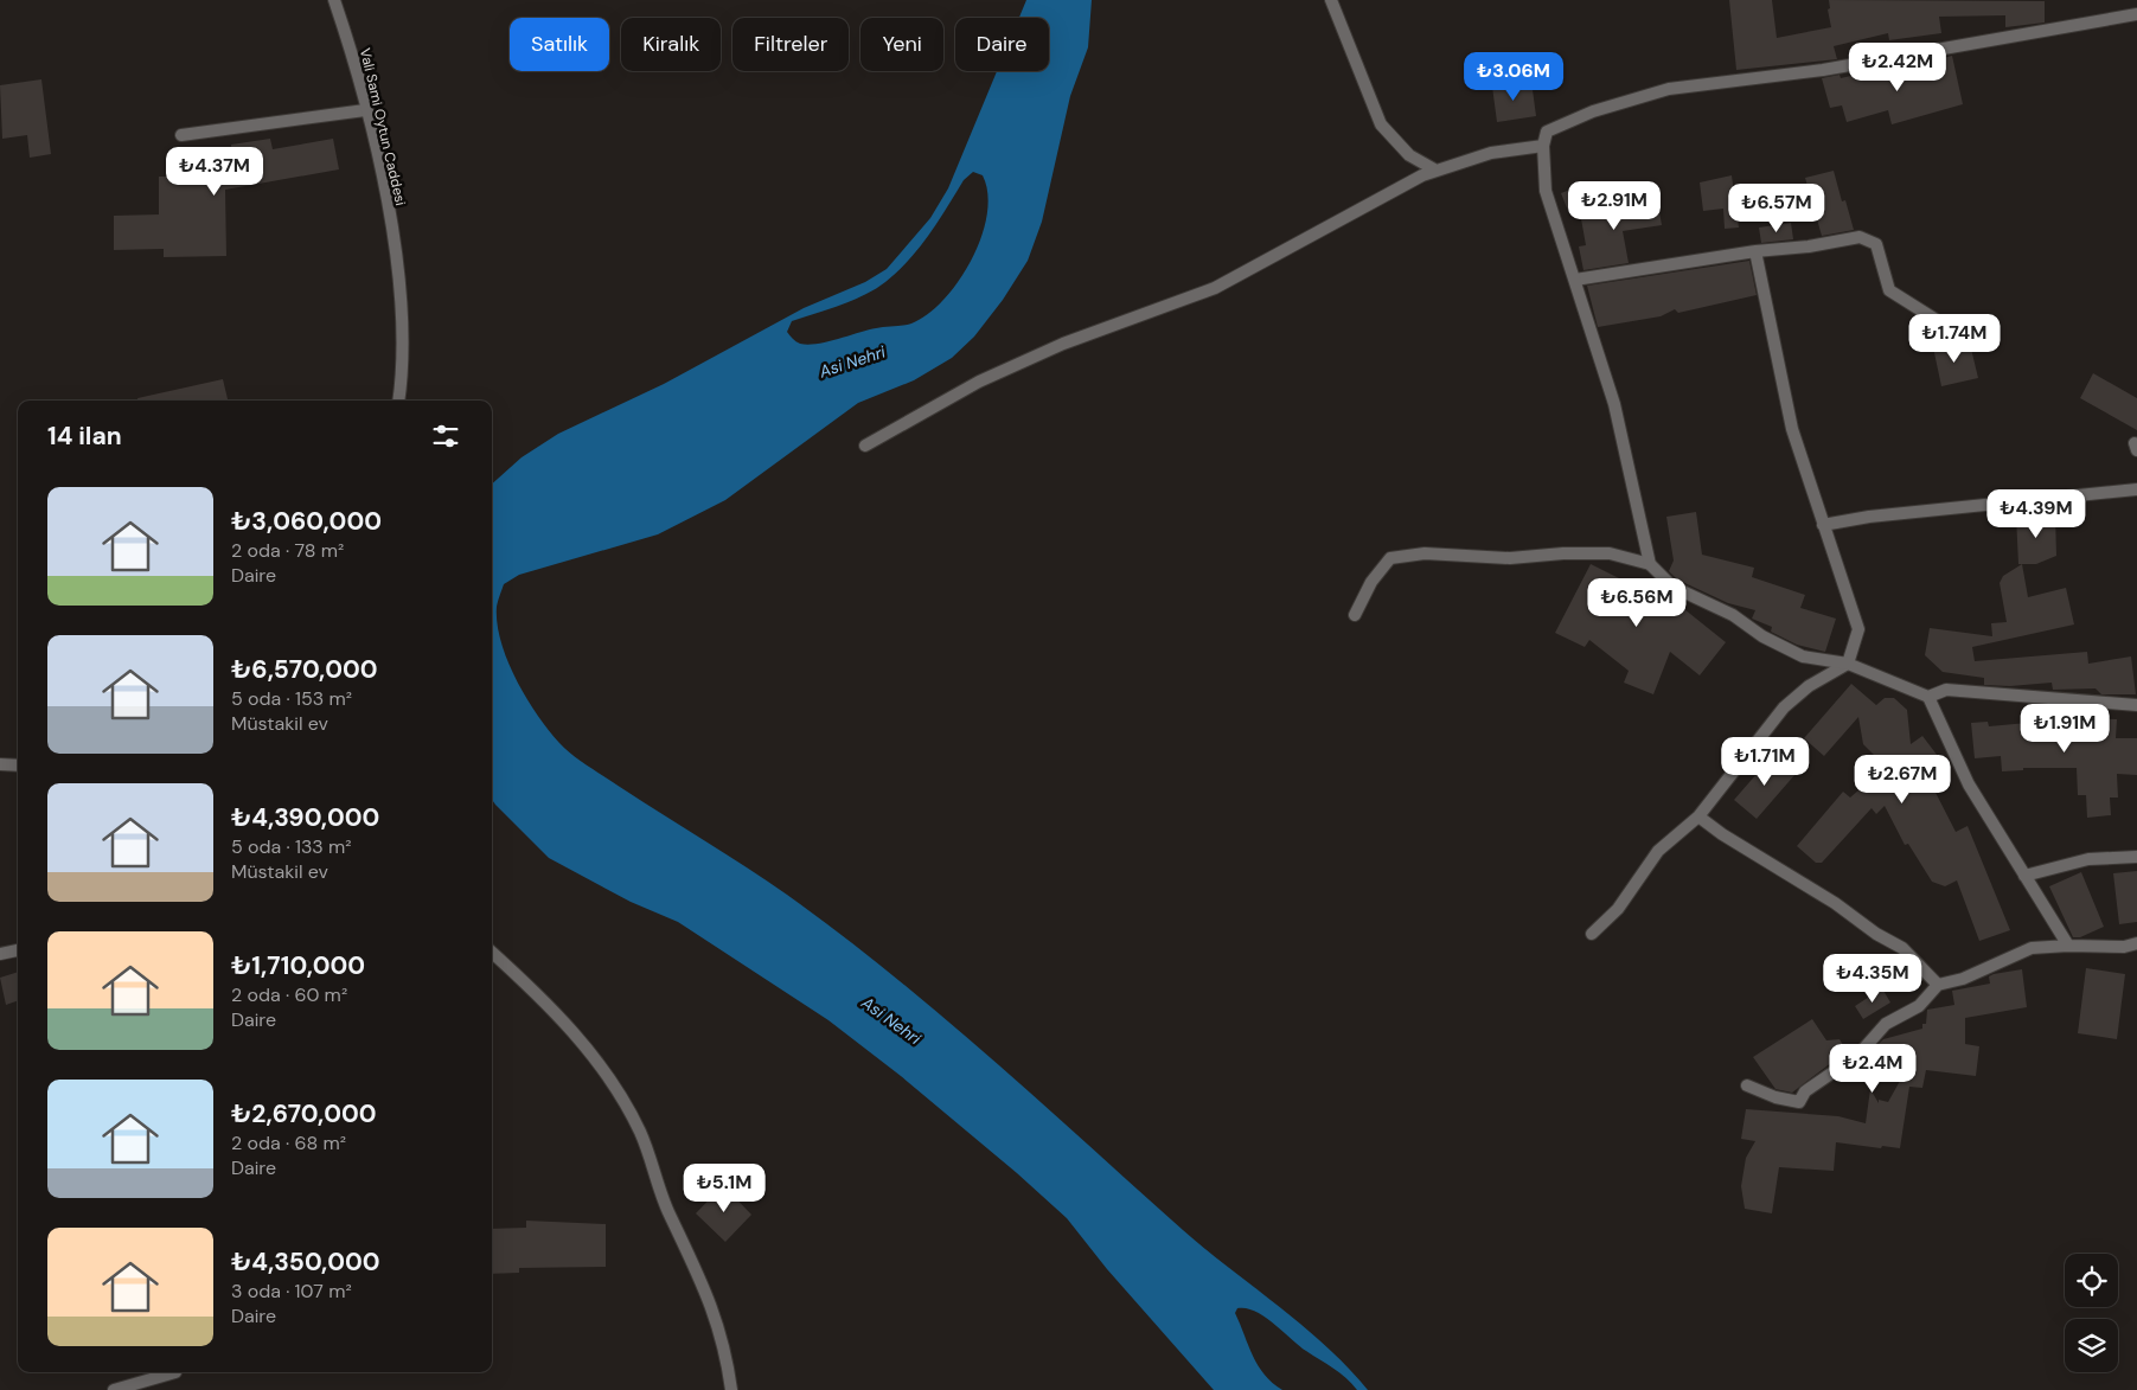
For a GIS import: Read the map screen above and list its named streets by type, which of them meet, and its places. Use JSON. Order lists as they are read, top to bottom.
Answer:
{
  "streets": {
    "street": ["Vali Sami Oytun Caddesi"]
  },
  "water": ["Asi Nehri"],
  "page": {
    "chip": [
      "Satılık",
      "Kiralık",
      "Filtreler",
      "Yeni",
      "Daire"
    ],
    "price": [
      "₺2.42M",
      "₺3.06M",
      "₺4.37M",
      "₺2.91M",
      "₺6.57M",
      "₺1.74M",
      "₺4.39M",
      "₺6.56M",
      "₺1.91M",
      "₺1.71M",
      "₺2.67M",
      "₺4.35M",
      "₺2.4M",
      "₺5.1M"
    ],
    "heading": "14 ilan",
    "list": [
      {
        "name": "₺3,060,000",
        "note": "2 oda · 78 m² · Daire"
      },
      {
        "name": "₺6,570,000",
        "note": "5 oda · 153 m² · Müstakil ev"
      },
      {
        "name": "₺4,390,000",
        "note": "5 oda · 133 m² · Müstakil ev"
      },
      {
        "name": "₺1,710,000",
        "note": "2 oda · 60 m² · Daire"
      },
      {
        "name": "₺2,670,000",
        "note": "2 oda · 68 m² · Daire"
      },
      {
        "name": "₺4,350,000",
        "note": "3 oda · 107 m² · Daire"
      }
    ]
  }
}
